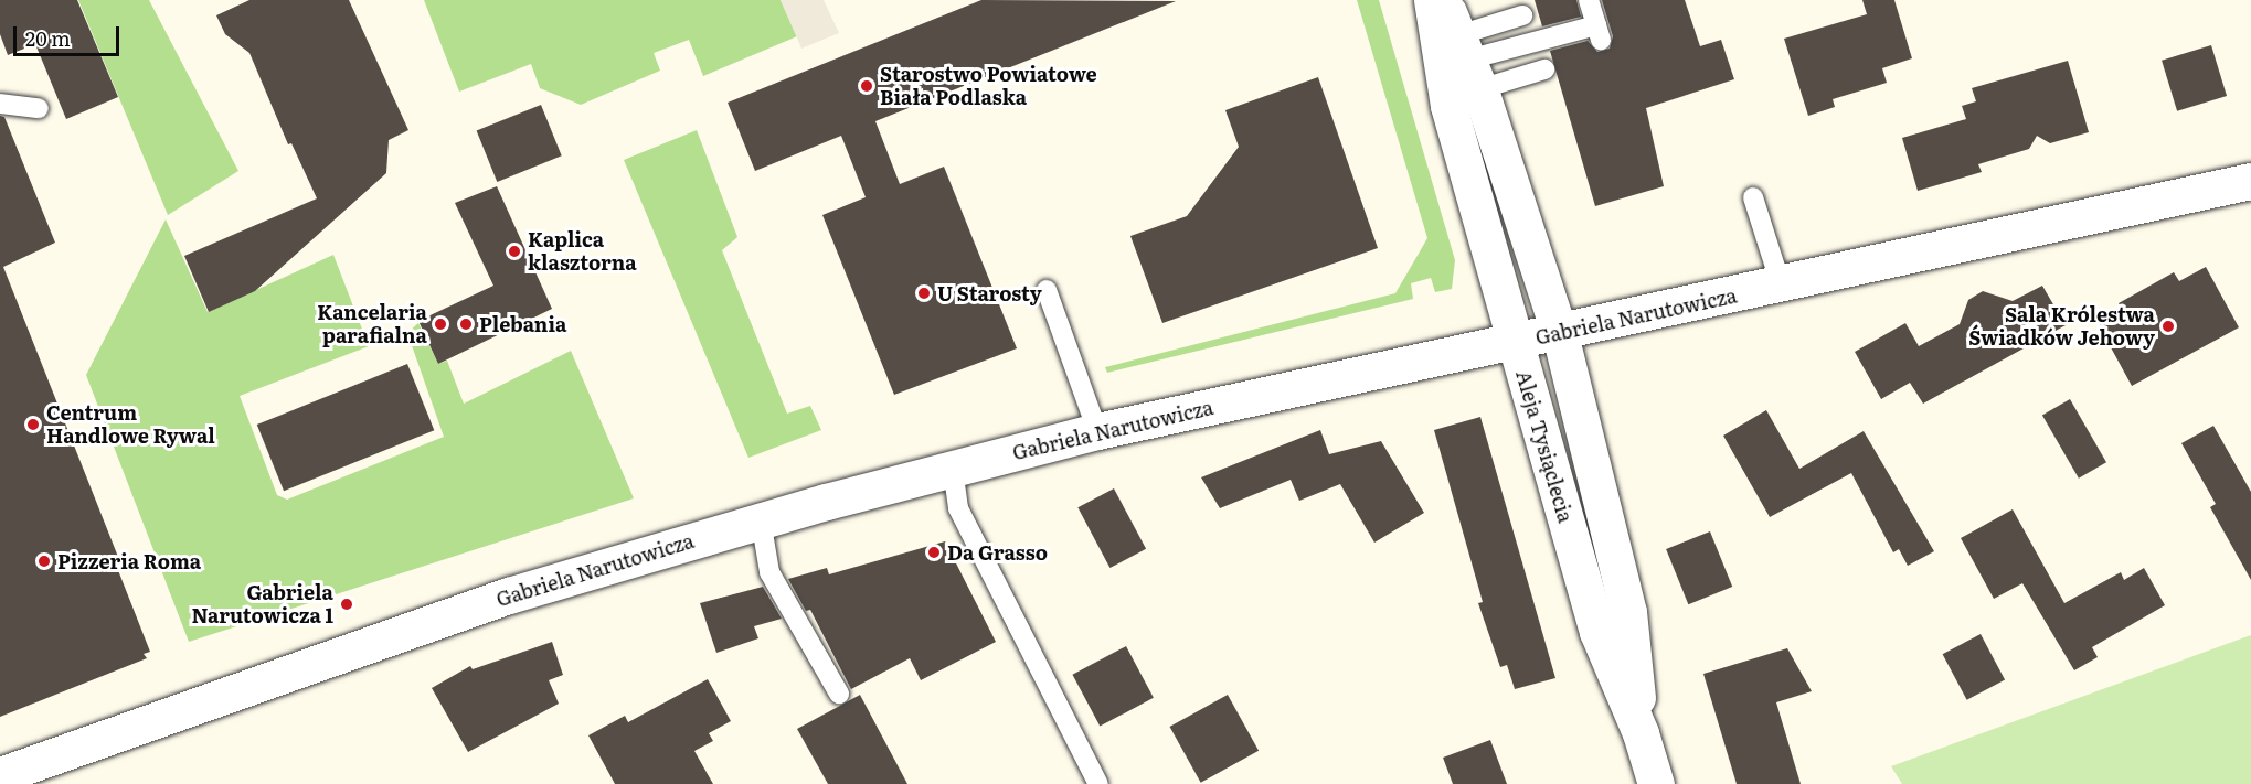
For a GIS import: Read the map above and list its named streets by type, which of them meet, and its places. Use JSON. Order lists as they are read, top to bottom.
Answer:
{
  "streets": {
    "street": ["Gabriela Narutowicza", "Aleja Tysiąclecia"]
  },
  "crossings": [
    ["Gabriela Narutowicza", "Aleja Tysiąclecia"]
  ],
  "places": [
    "Starostwo Powiatowe Biała Podlaska",
    "Kaplica klasztorna",
    "U Starosty",
    "Kancelaria parafialna",
    "Plebania",
    "Sala Królestwa Świadków Jehowy",
    "Centrum Handlowe Rywal",
    "Da Grasso",
    "Pizzeria Roma",
    "Gabriela Narutowicza 1"
  ],
  "scale_bar": "20 m"
}
